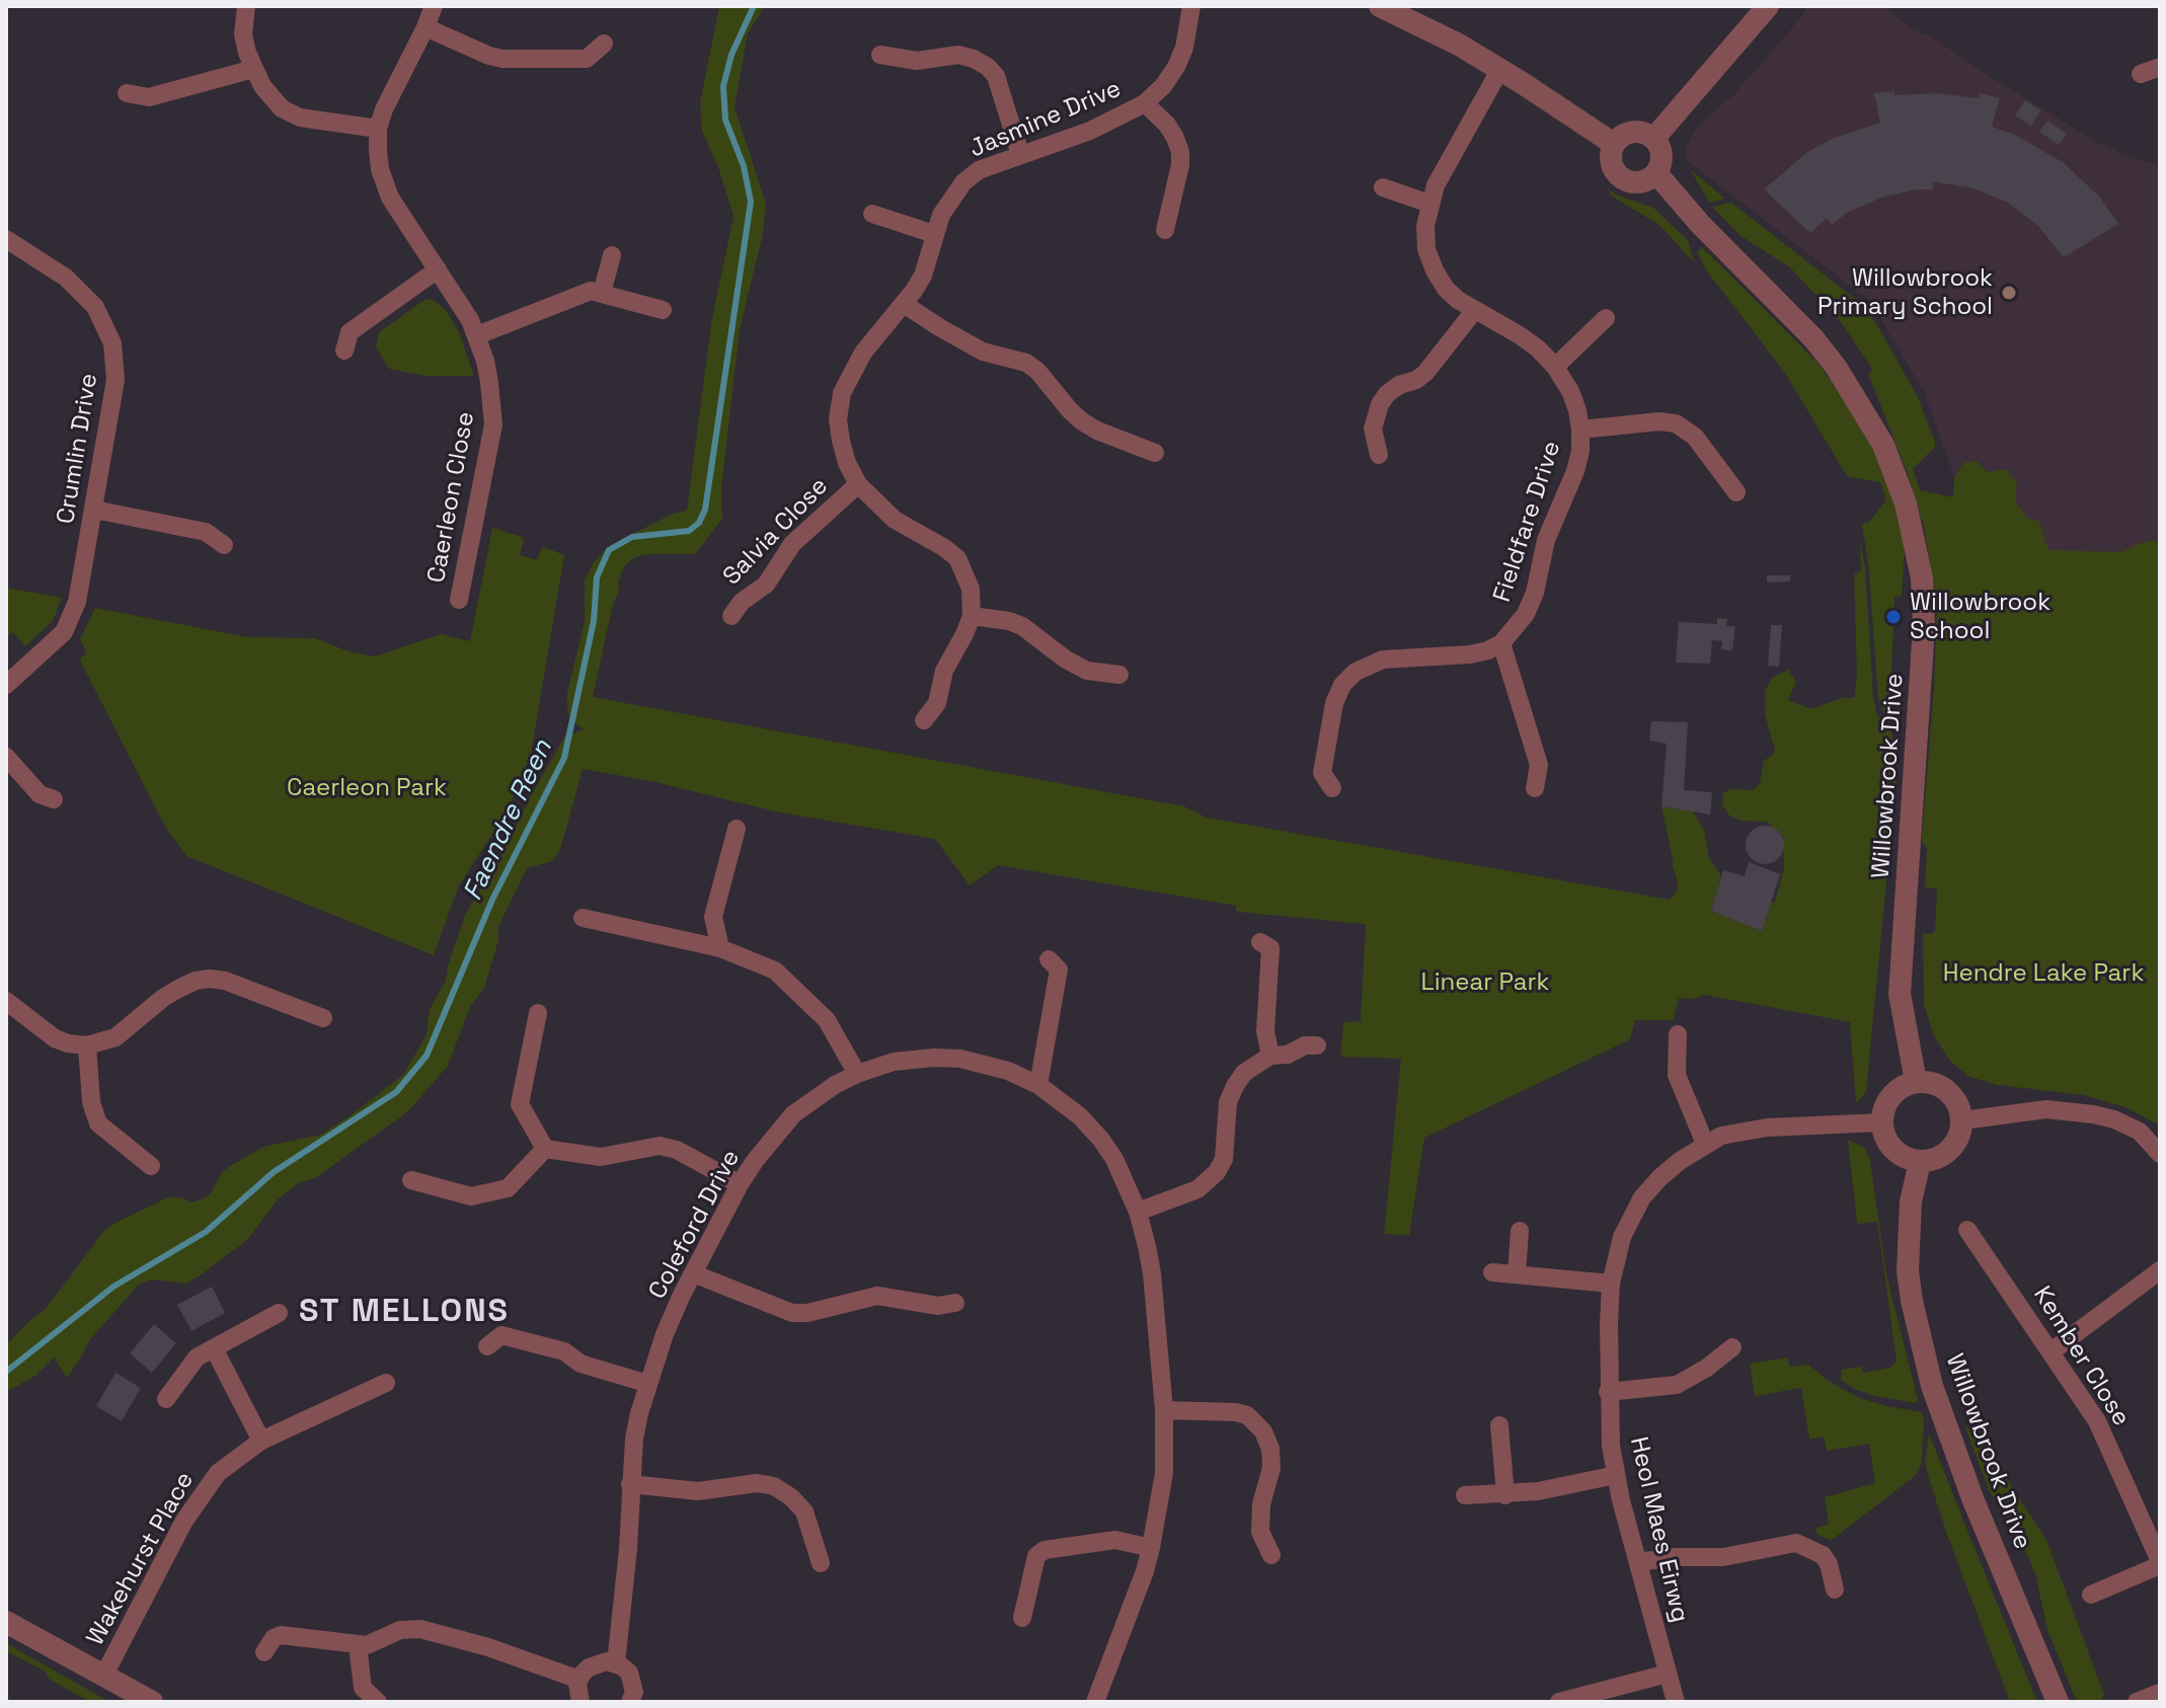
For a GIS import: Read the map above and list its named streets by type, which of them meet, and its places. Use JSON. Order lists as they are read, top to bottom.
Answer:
{
  "streets": {
    "street": [
      "Jasmine Drive",
      "Crumlin Drive",
      "Caerleon Close",
      "Fieldfare Drive",
      "Salvia Close",
      "Willowbrook Drive",
      "Coleford Drive",
      "Kember Close",
      "Heol Maes Eirwg",
      "Wakehurst Place"
    ]
  },
  "crossings": [
    ["Jasmine Drive", "Salvia Close"],
    ["Willowbrook Drive", "Heol Maes Eirwg"]
  ],
  "districts": ["ST MELLONS"],
  "water": ["Faendre Reen"],
  "parks": ["Caerleon Park", "Hendre Lake Park", "Linear Park"],
  "places": ["Willowbrook Primary School", "Willowbrook School"]
}
